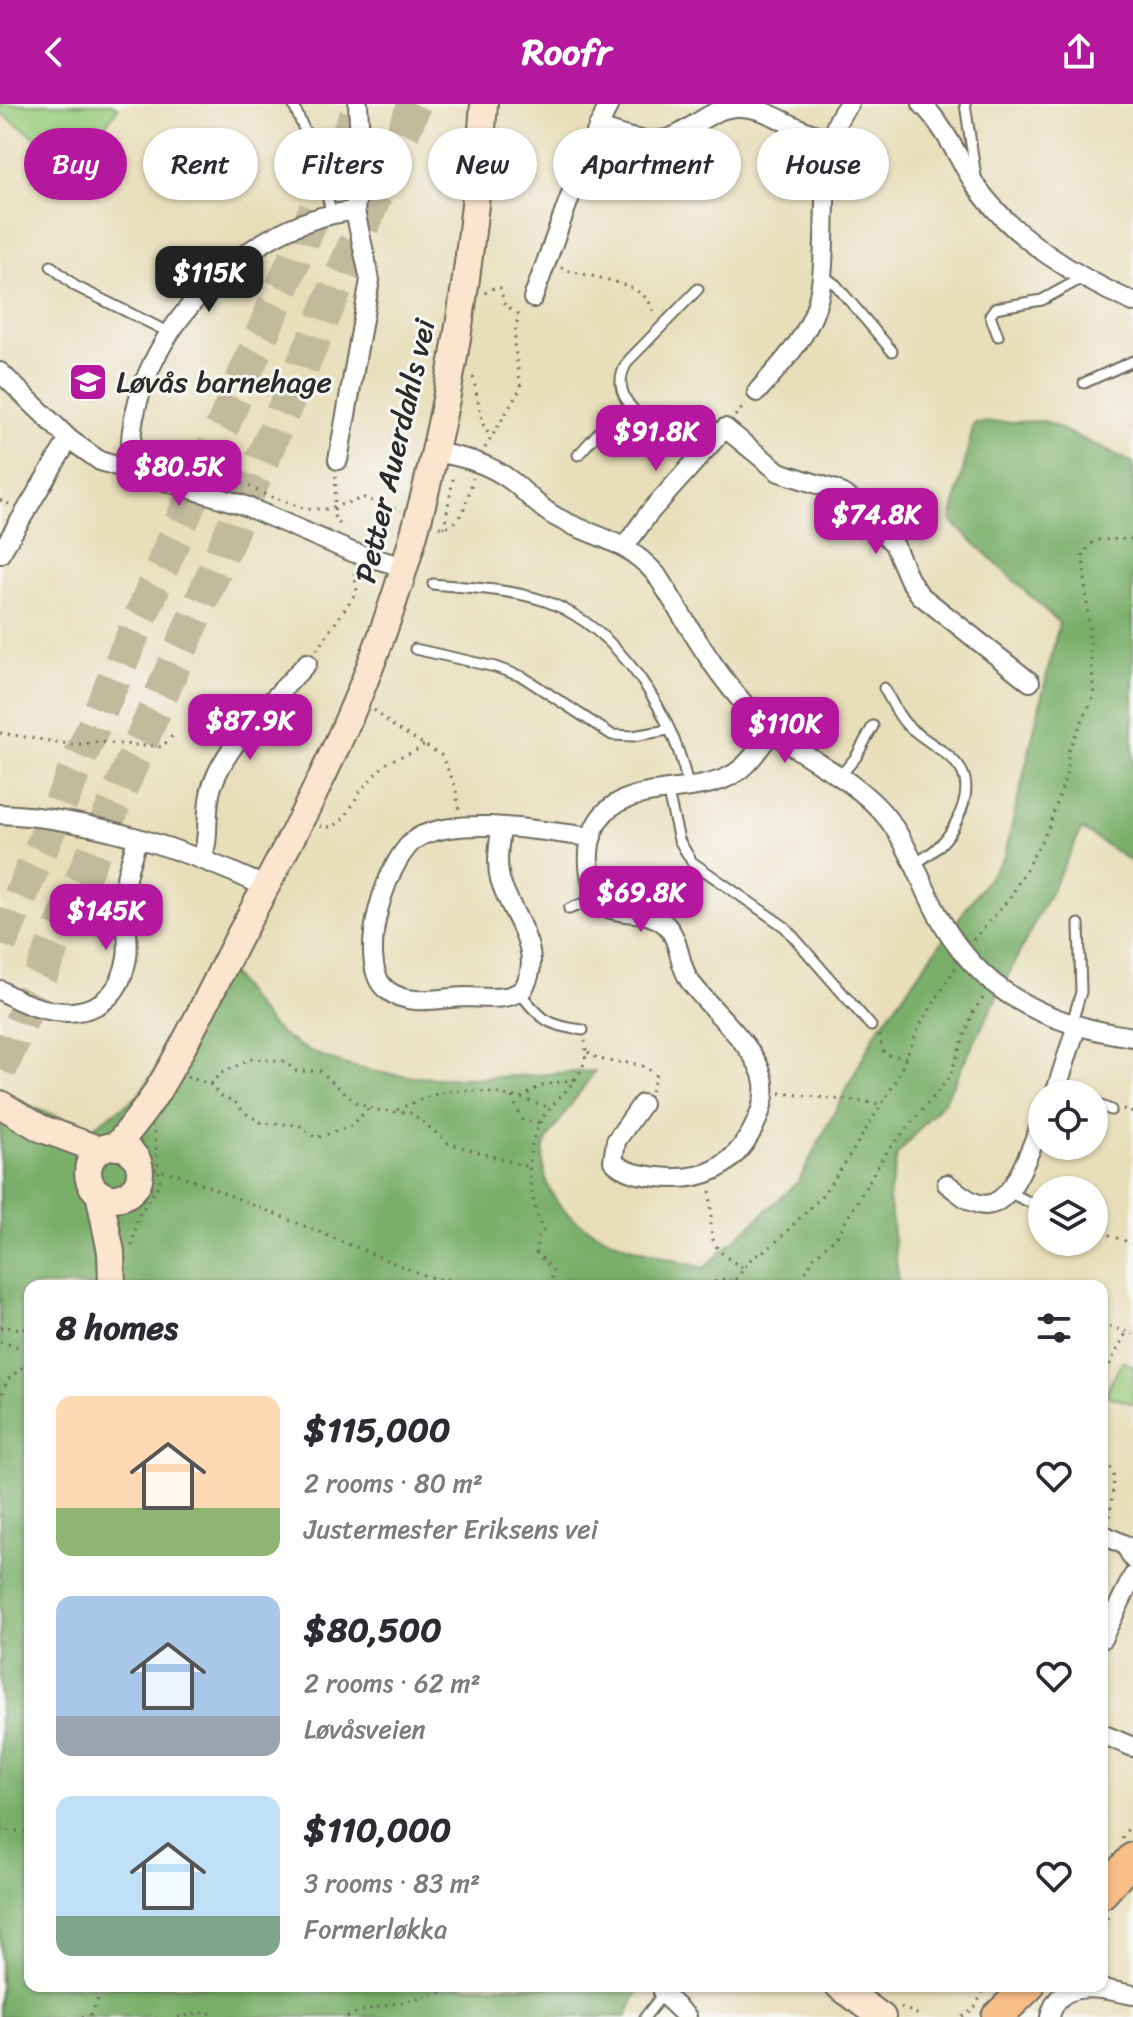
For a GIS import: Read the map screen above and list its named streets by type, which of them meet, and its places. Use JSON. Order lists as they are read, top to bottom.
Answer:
{
  "streets": {
    "street": ["Petter Auerdahls vei"]
  },
  "places": {
    "school or university": ["Løvås barnehage"]
  },
  "page": {
    "header": "Roofr",
    "chip": [
      "Buy",
      "Rent",
      "Filters",
      "New",
      "Apartment",
      "House"
    ],
    "price": [
      "$115K",
      "$91.8K",
      "$80.5K",
      "$74.8K",
      "$87.9K",
      "$110K",
      "$69.8K",
      "$145K"
    ],
    "heading": "8 homes",
    "list": [
      {
        "name": "$115,000",
        "note": "2 rooms · 80 m² · Justermester Eriksens vei"
      },
      {
        "name": "$80,500",
        "note": "2 rooms · 62 m² · Løvåsveien"
      },
      {
        "name": "$110,000",
        "note": "3 rooms · 83 m² · Formerløkka"
      }
    ]
  }
}
